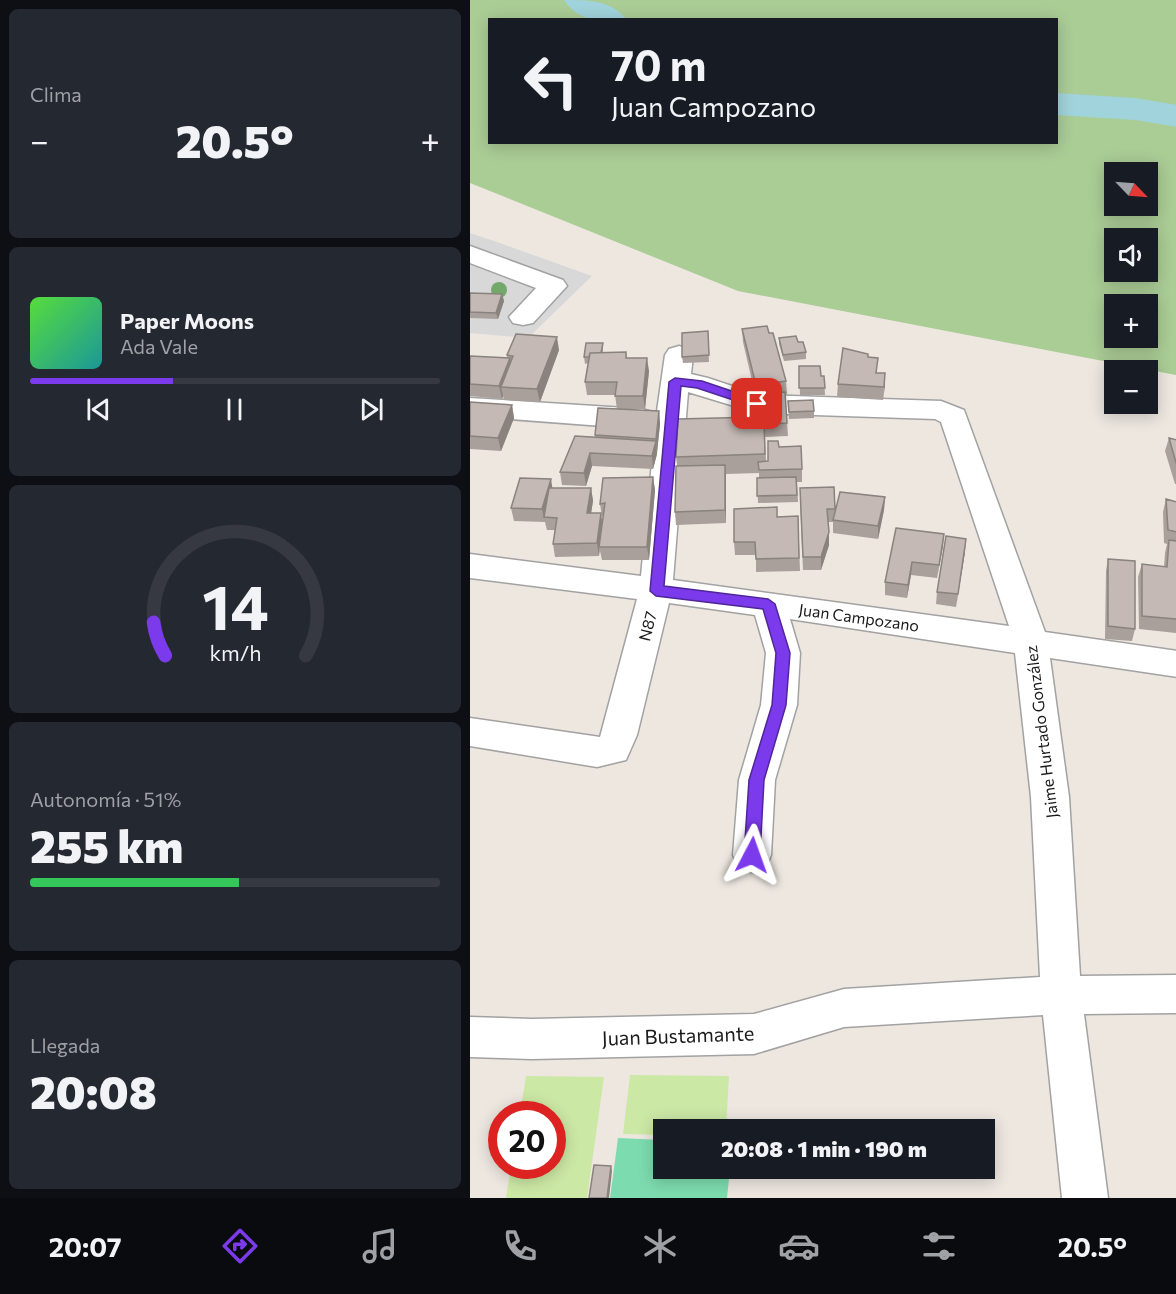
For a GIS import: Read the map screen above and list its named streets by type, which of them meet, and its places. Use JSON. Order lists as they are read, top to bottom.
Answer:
{
  "streets": {
    "street": [
      "Juan Campozano",
      "N87",
      "Jaime Hurtado González",
      "Juan Bustamante"
    ]
  },
  "crossings": [
    ["Juan Campozano", "N87"],
    ["Juan Campozano", "Jaime Hurtado González"],
    ["N87", "Jaime Hurtado González"],
    ["Jaime Hurtado González", "Juan Bustamante"]
  ],
  "north": "bottom right",
  "page": {
    "tile": [
      "Clima",
      ["Autonomía · 51%", "255 km"],
      ["Llegada", "20:08"]
    ],
    "turn": ["70 m", "Juan Campozano"],
    "heat": ["−", "20.5°", "+"],
    "map_buttons": ["+", "−"],
    "song": ["Paper Moons", "Ada Vale"],
    "limit": "20",
    "trip": "20:08 · 1 min · 190 m",
    "tabs": ["20:07", "20.5°"],
    "gauge": ["14", "km/h"]
  }
}
